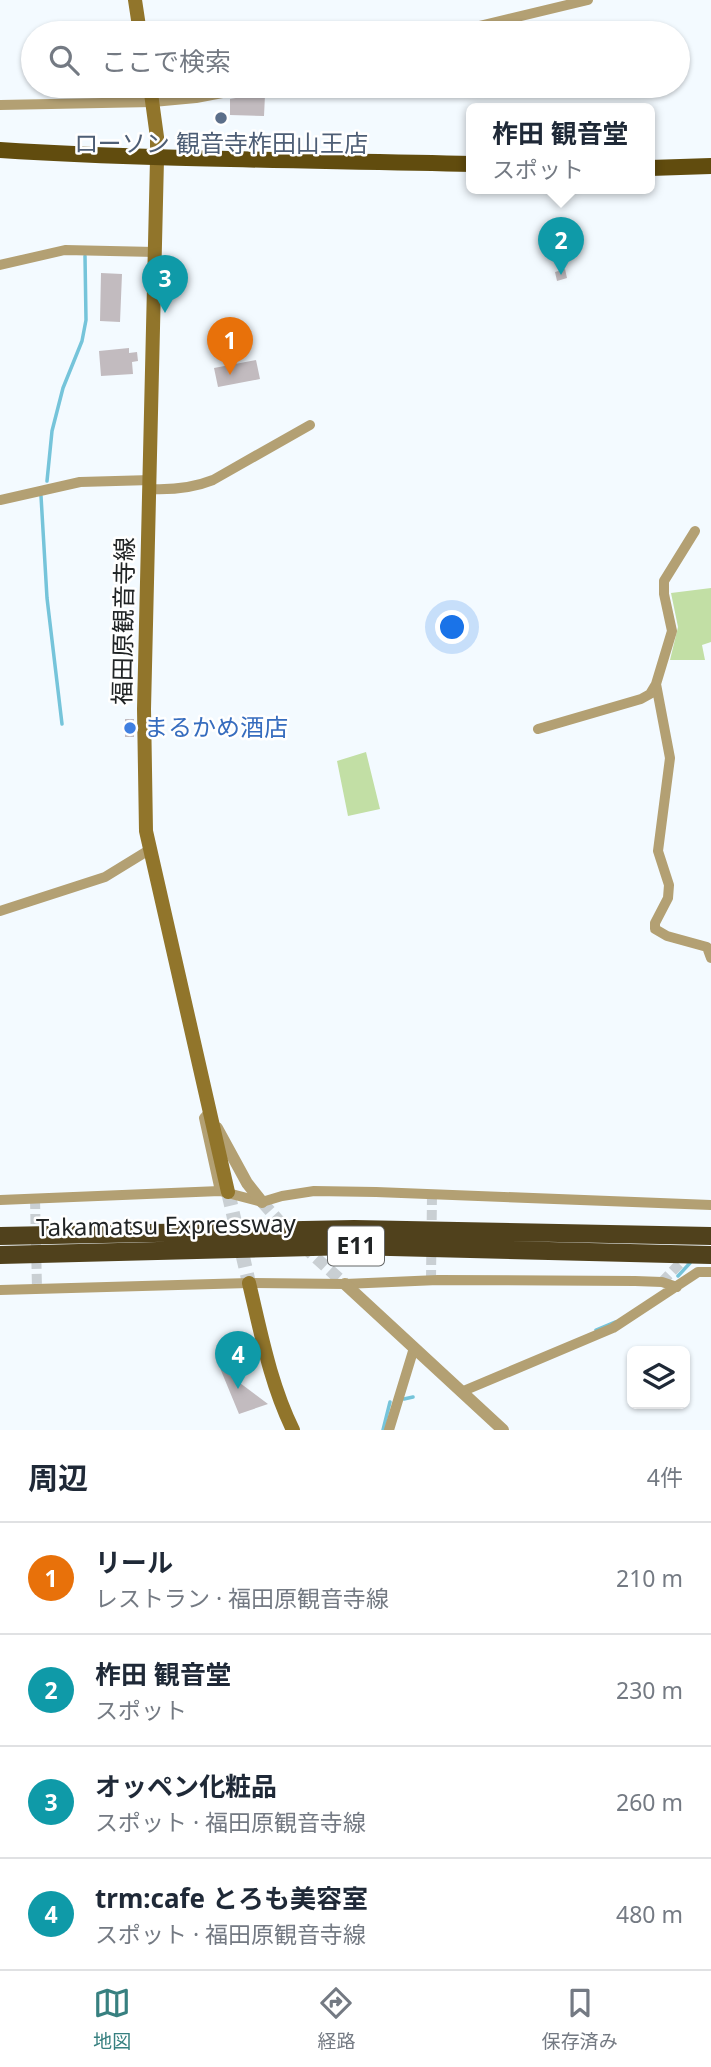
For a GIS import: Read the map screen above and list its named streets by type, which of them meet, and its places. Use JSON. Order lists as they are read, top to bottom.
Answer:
{
  "streets": {
    "highway": ["Takamatsu Expressway", "E11"],
    "main road": ["福田原観音寺線"]
  },
  "places": ["ローソン 観音寺柞田山王店", "まるかめ酒店"],
  "page": {
    "search": "ここで検索",
    "popup": ["柞田 観音堂", "スポット"],
    "pins": [
      "2",
      "3",
      "1",
      "4"
    ],
    "heading": ["周辺", "4件"],
    "list": [
      {
        "mark": "1",
        "name": "リール",
        "note": "レストラン · 福田原観音寺線",
        "value": "210 m"
      },
      {
        "mark": "2",
        "name": "柞田 観音堂",
        "note": "スポット",
        "value": "230 m"
      },
      {
        "mark": "3",
        "name": "オッペン化粧品",
        "note": "スポット · 福田原観音寺線",
        "value": "260 m"
      },
      {
        "mark": "4",
        "name": "trm:cafe とろも美容室",
        "note": "スポット · 福田原観音寺線",
        "value": "480 m"
      }
    ],
    "nav": ["地図", "経路", "保存済み"]
  }
}
